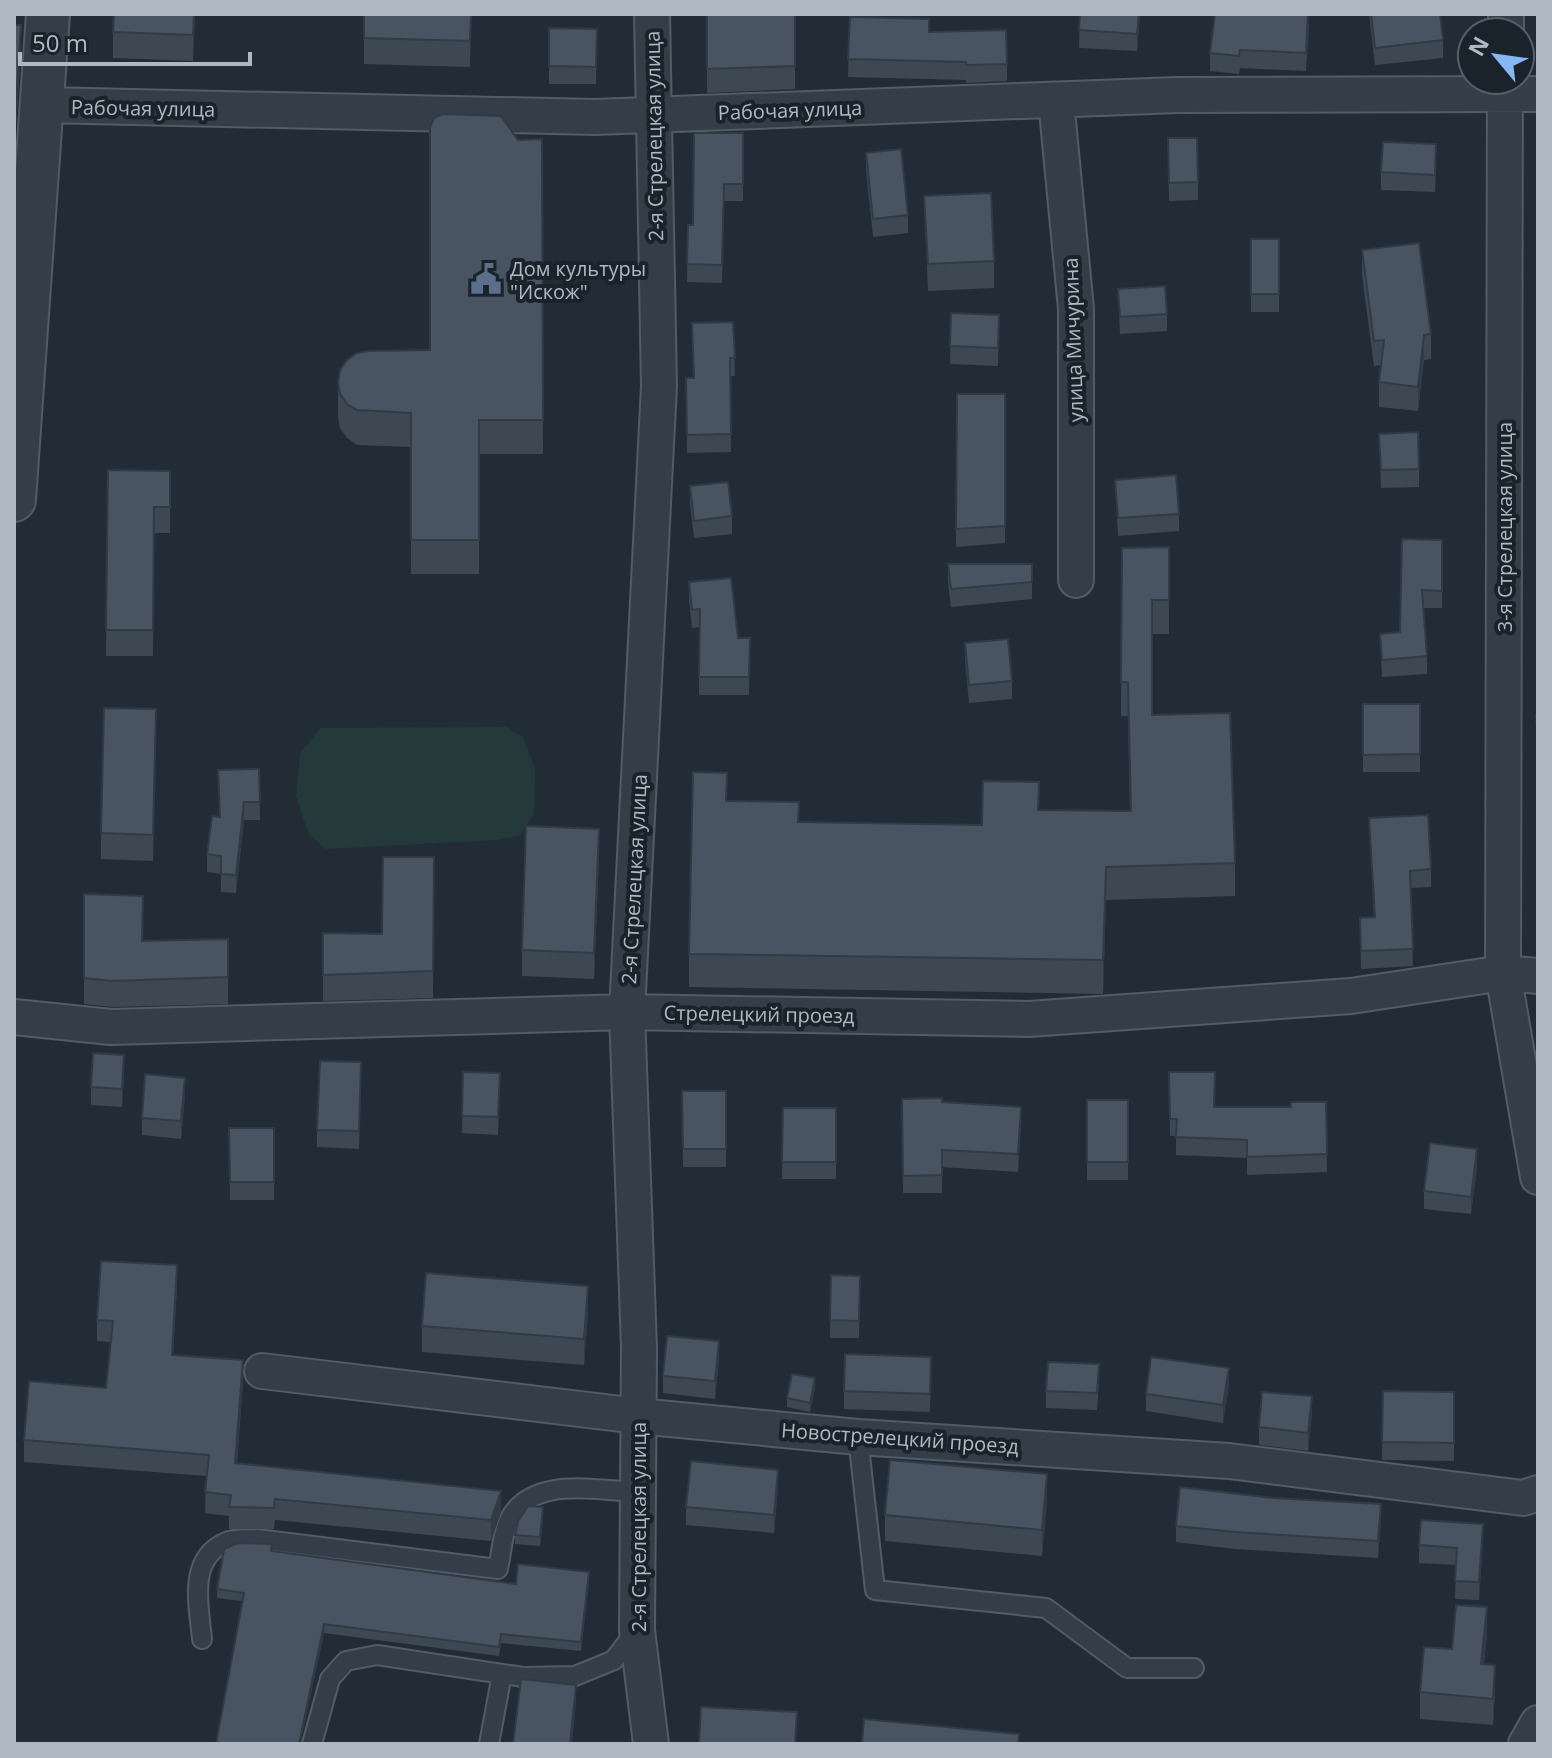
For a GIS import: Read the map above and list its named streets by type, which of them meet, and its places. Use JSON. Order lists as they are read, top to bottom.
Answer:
{
  "streets": {
    "street": [
      "Рабочая улица",
      "2-я Стрелецкая улица",
      "улица Мичурина",
      "3-я Стрелецкая улица",
      "Стрелецкий проезд",
      "Новострелецкий проезд"
    ]
  },
  "crossings": [
    ["Рабочая улица", "2-я Стрелецкая улица"],
    ["Рабочая улица", "улица Мичурина"],
    ["2-я Стрелецкая улица", "Стрелецкий проезд"],
    ["2-я Стрелецкая улица", "Новострелецкий проезд"],
    ["3-я Стрелецкая улица", "Стрелецкий проезд"]
  ],
  "places": {
    "public building": ["Дом культуры \"Искож\""]
  },
  "scale_bar": "50 m",
  "north": "top left"
}
